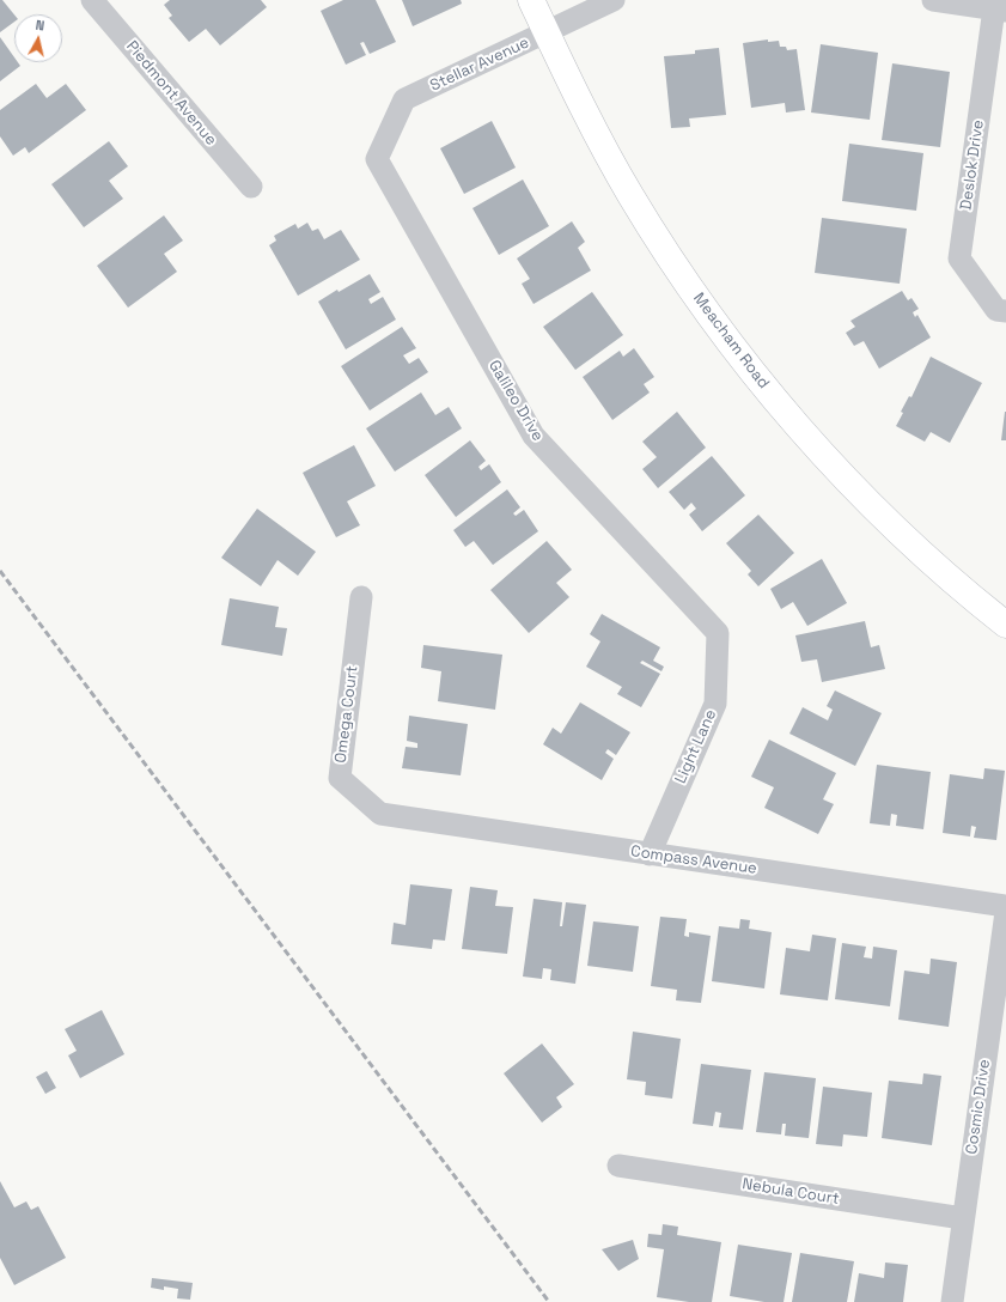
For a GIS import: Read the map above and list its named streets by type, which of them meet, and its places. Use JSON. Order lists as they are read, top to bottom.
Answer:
{
  "streets": {
    "street": [
      "Stellar Avenue",
      "Piedmont Avenue",
      "Deslok Drive",
      "Meacham Road",
      "Galileo Drive",
      "Omega Court",
      "Light Lane",
      "Compass Avenue",
      "Cosmic Drive",
      "Nebula Court"
    ]
  },
  "crossings": [
    ["Stellar Avenue", "Meacham Road"],
    ["Stellar Avenue", "Galileo Drive"],
    ["Galileo Drive", "Light Lane"],
    ["Omega Court", "Compass Avenue"],
    ["Light Lane", "Compass Avenue"],
    ["Cosmic Drive", "Nebula Court"]
  ],
  "north": "top"
}
